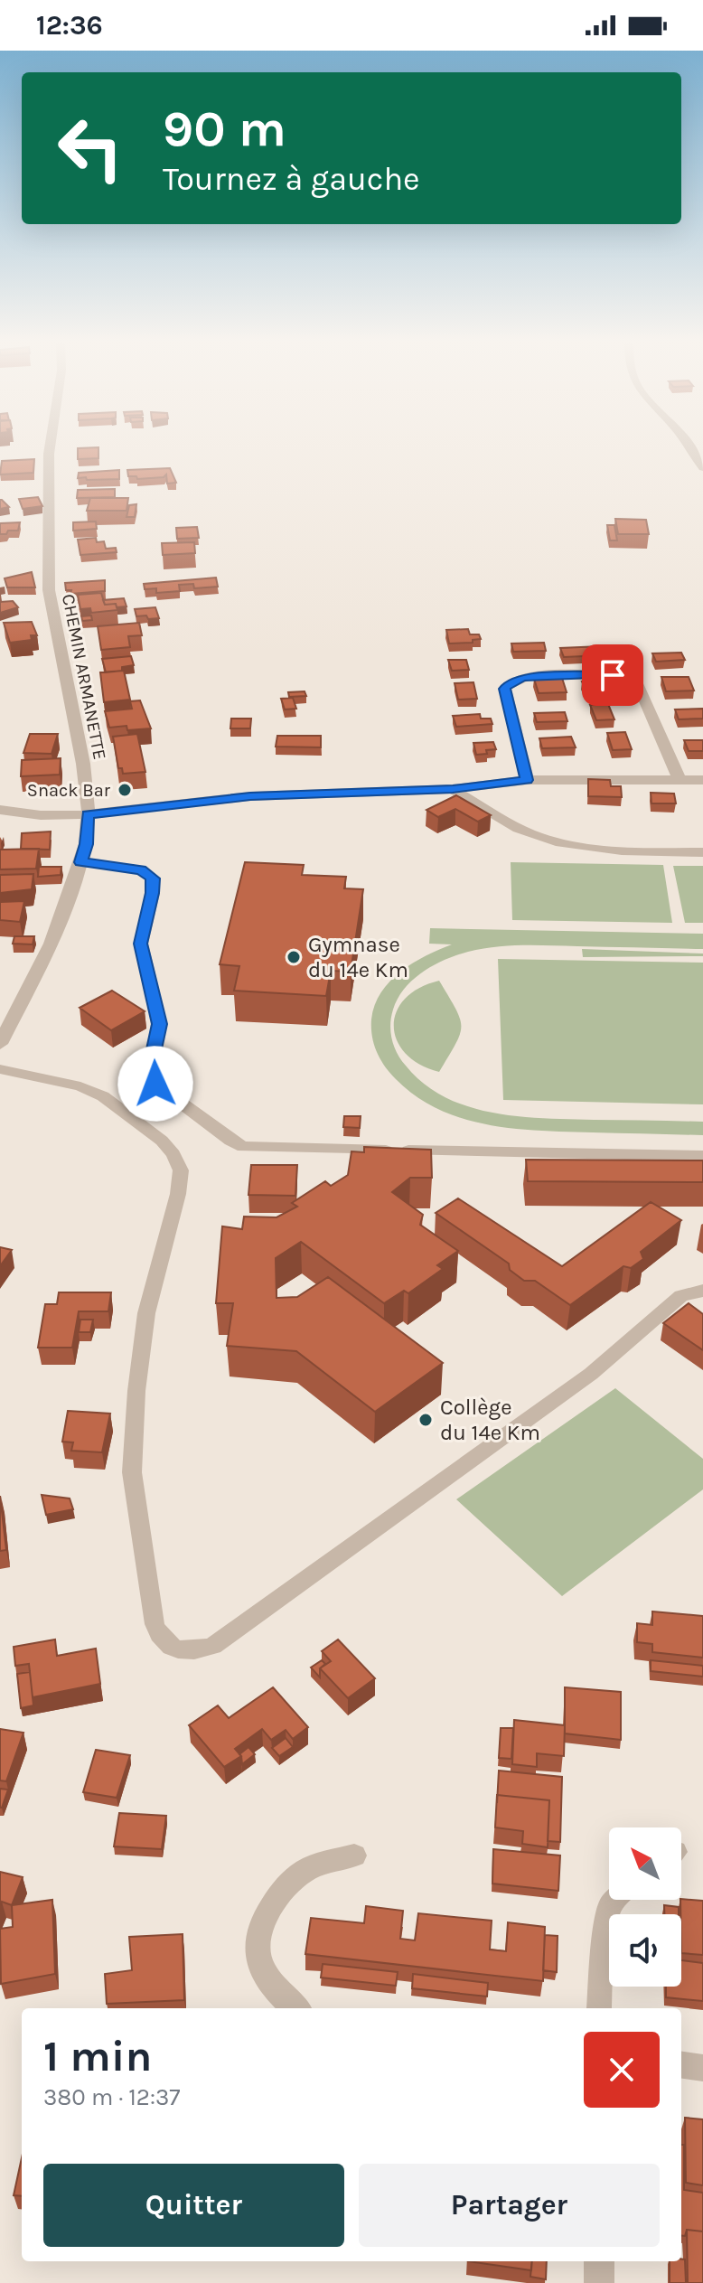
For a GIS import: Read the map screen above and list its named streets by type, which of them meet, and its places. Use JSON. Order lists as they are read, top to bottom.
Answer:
{
  "streets": {
    "street": ["CHEMIN ARMANETTE"]
  },
  "places": ["Snack Bar", "Gymnase du 14e Km", "Collège du 14e Km"],
  "north": "top left",
  "page": {
    "status": "12:36",
    "turn": ["90 m", "Tournez à gauche"],
    "heading": ["1 min", "380 m · 12:37"],
    "buttons": ["Quitter", "Partager"]
  }
}
